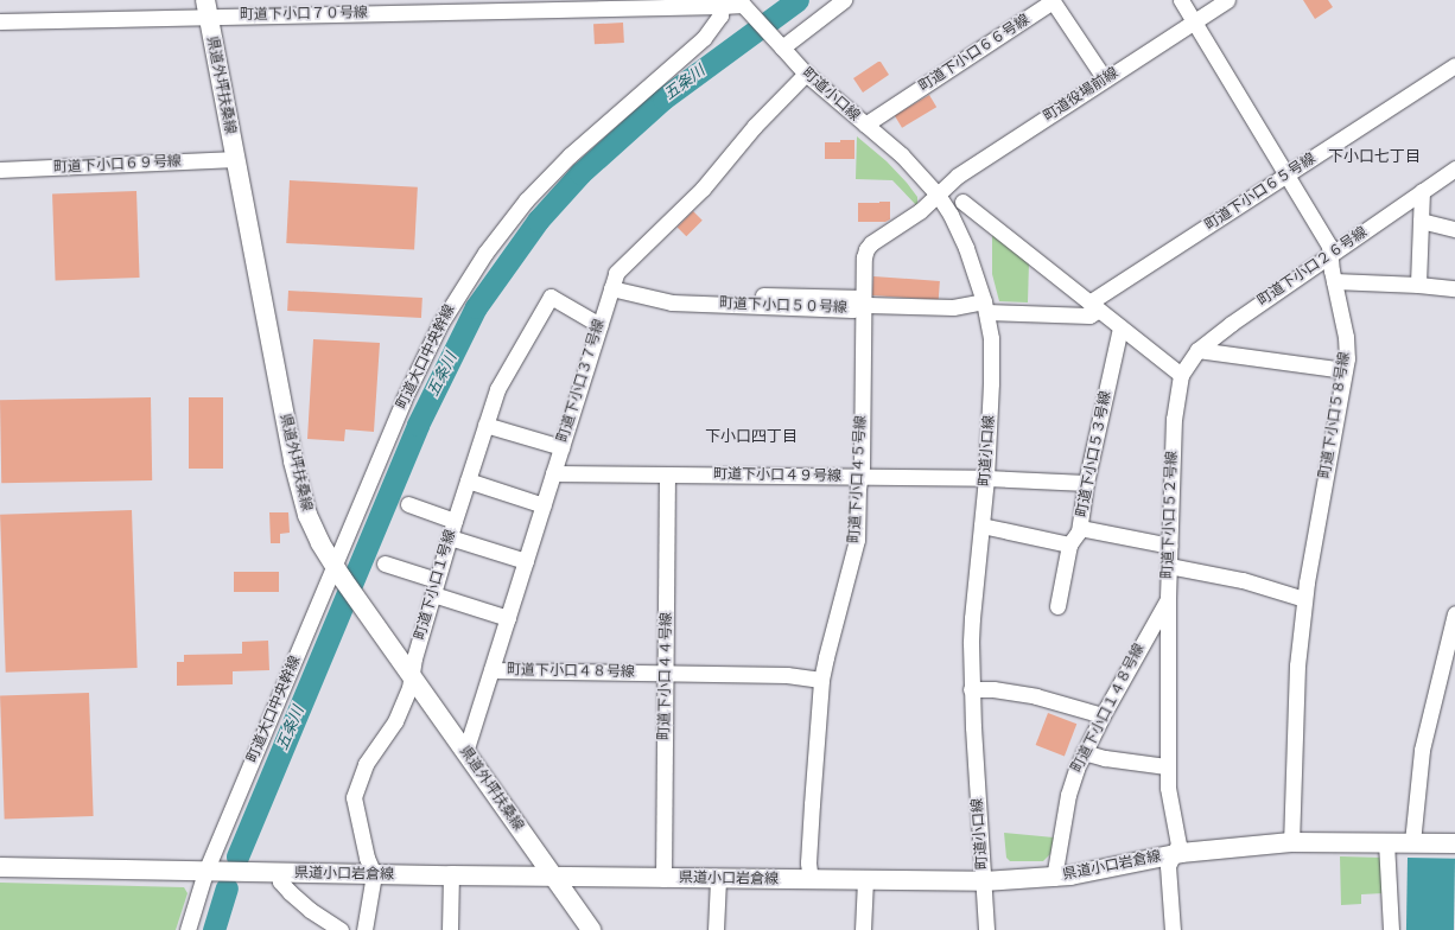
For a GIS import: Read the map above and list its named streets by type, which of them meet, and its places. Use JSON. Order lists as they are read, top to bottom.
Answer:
{
  "streets": {
    "main road": ["県道外坪扶桑線", "県道小口岩倉線"],
    "street": [
      "町道下小口７０号線",
      "町道下小口６６号線",
      "町道小口線",
      "町道役場前線",
      "町道下小口６９号線",
      "町道下小口６５号線",
      "町道下小口２６号線",
      "町道下小口５０号線",
      "町道大口中央幹線",
      "町道下小口３７号線",
      "町道下小口５８号線",
      "町道下小口５３号線",
      "町道下小口４９号線",
      "町道下小口４５号線",
      "町道下小口５２号線",
      "町道下小口１号線",
      "町道下小口４４号線",
      "町道下小口１４８号線"
    ]
  },
  "crossings": [
    ["町道下小口７０号線", "県道外坪扶桑線"],
    ["町道下小口７０号線", "町道大口中央幹線"],
    ["町道下小口６６号線", "町道小口線"],
    ["町道下小口６６号線", "町道役場前線"],
    ["県道外坪扶桑線", "町道下小口６９号線"],
    ["県道外坪扶桑線", "町道大口中央幹線"],
    ["県道外坪扶桑線", "町道下小口３７号線"],
    ["県道外坪扶桑線", "町道下小口１号線"],
    ["県道外坪扶桑線", "県道小口岩倉線"],
    ["町道小口線", "町道役場前線"],
    ["町道小口線", "町道下小口５０号線"],
    ["町道小口線", "町道下小口３７号線"],
    ["町道小口線", "町道下小口４９号線"],
    ["町道小口線", "町道下小口４５号線"],
    ["町道小口線", "県道小口岩倉線"],
    ["町道役場前線", "町道下小口５８号線"],
    ["町道役場前線", "町道下小口４５号線"],
    ["町道下小口６５号線", "町道下小口５０号線"],
    ["町道下小口６５号線", "町道下小口５８号線"],
    ["町道下小口２６号線", "町道下小口５８号線"],
    ["町道下小口２６号線", "町道下小口５２号線"],
    ["町道下小口５０号線", "町道下小口３７号線"],
    ["町道下小口５０号線", "町道下小口４５号線"],
    ["町道大口中央幹線", "県道小口岩倉線"],
    ["町道下小口３７号線", "町道下小口４９号線"],
    ["町道下小口３７号線", "町道下小口１号線"],
    ["町道下小口５８号線", "県道小口岩倉線"],
    ["町道下小口５３号線", "町道下小口４９号線"],
    ["町道下小口４９号線", "町道下小口４５号線"],
    ["町道下小口４９号線", "町道下小口４４号線"],
    ["町道下小口４５号線", "県道小口岩倉線"],
    ["町道下小口５２号線", "町道下小口１４８号線"],
    ["町道下小口５２号線", "県道小口岩倉線"],
    ["町道下小口１号線", "県道小口岩倉線"],
    ["町道下小口４４号線", "県道小口岩倉線"],
    ["町道下小口１４８号線", "県道小口岩倉線"]
  ],
  "districts": ["下小口七丁目", "下小口四丁目"],
  "water": ["五条川"]
}
